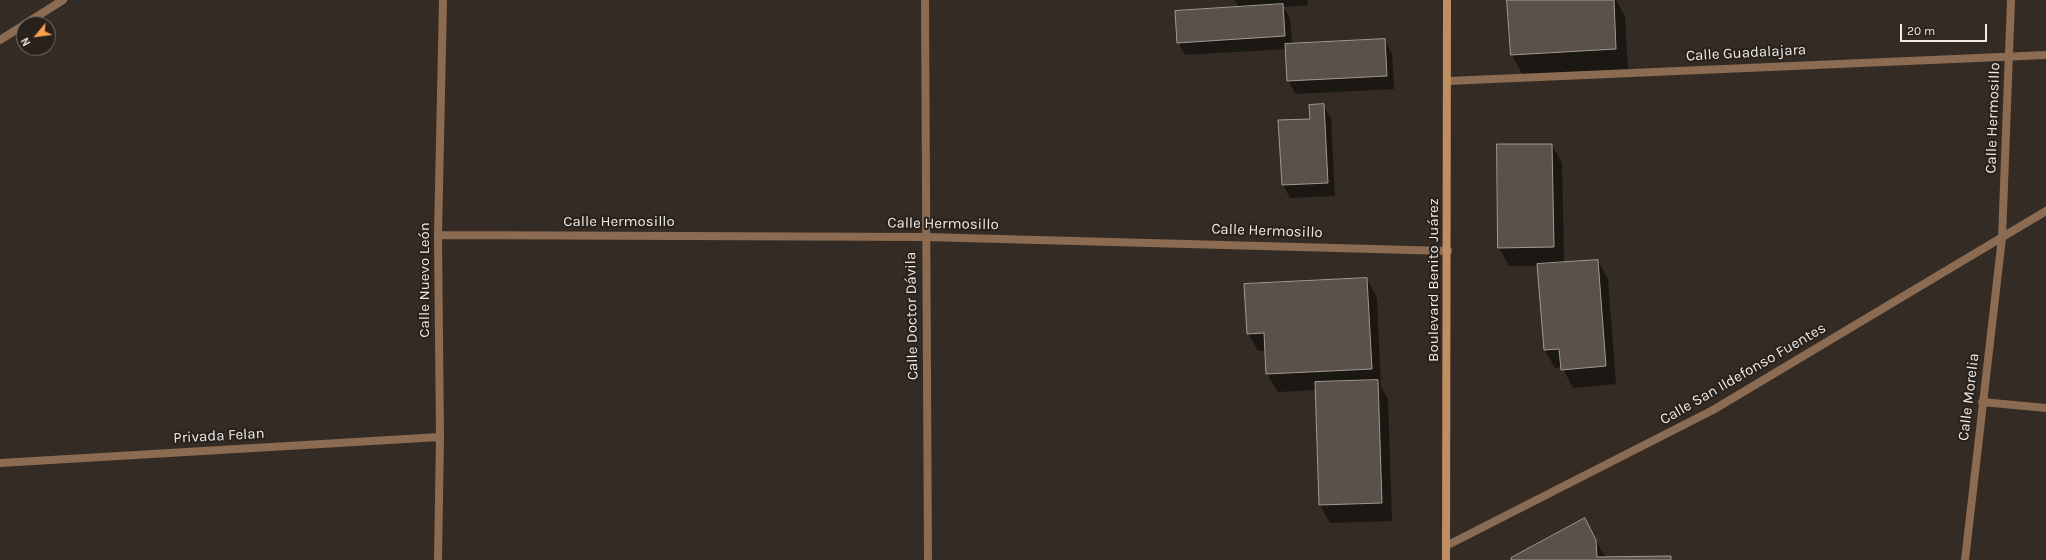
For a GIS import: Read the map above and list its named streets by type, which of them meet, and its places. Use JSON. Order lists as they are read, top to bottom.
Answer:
{
  "streets": {
    "main road": ["Boulevard Benito Juárez"],
    "street": [
      "Calle Guadalajara",
      "Calle Hermosillo",
      "Calle Nuevo León",
      "Calle Doctor Dávila",
      "Calle San Ildefonso Fuentes",
      "Calle Morelia",
      "Privada Felan"
    ]
  },
  "crossings": [
    ["Calle Guadalajara", "Calle Hermosillo"],
    ["Calle Guadalajara", "Boulevard Benito Juárez"],
    ["Calle Hermosillo", "Calle Nuevo León"],
    ["Calle Hermosillo", "Boulevard Benito Juárez"],
    ["Calle Hermosillo", "Calle Doctor Dávila"],
    ["Calle Hermosillo", "Calle San Ildefonso Fuentes"],
    ["Calle Hermosillo", "Calle Morelia"],
    ["Calle Nuevo León", "Privada Felan"],
    ["Boulevard Benito Juárez", "Calle San Ildefonso Fuentes"],
    ["Calle San Ildefonso Fuentes", "Calle Morelia"]
  ],
  "scale_bar": "20 m",
  "north": "bottom left"
}
